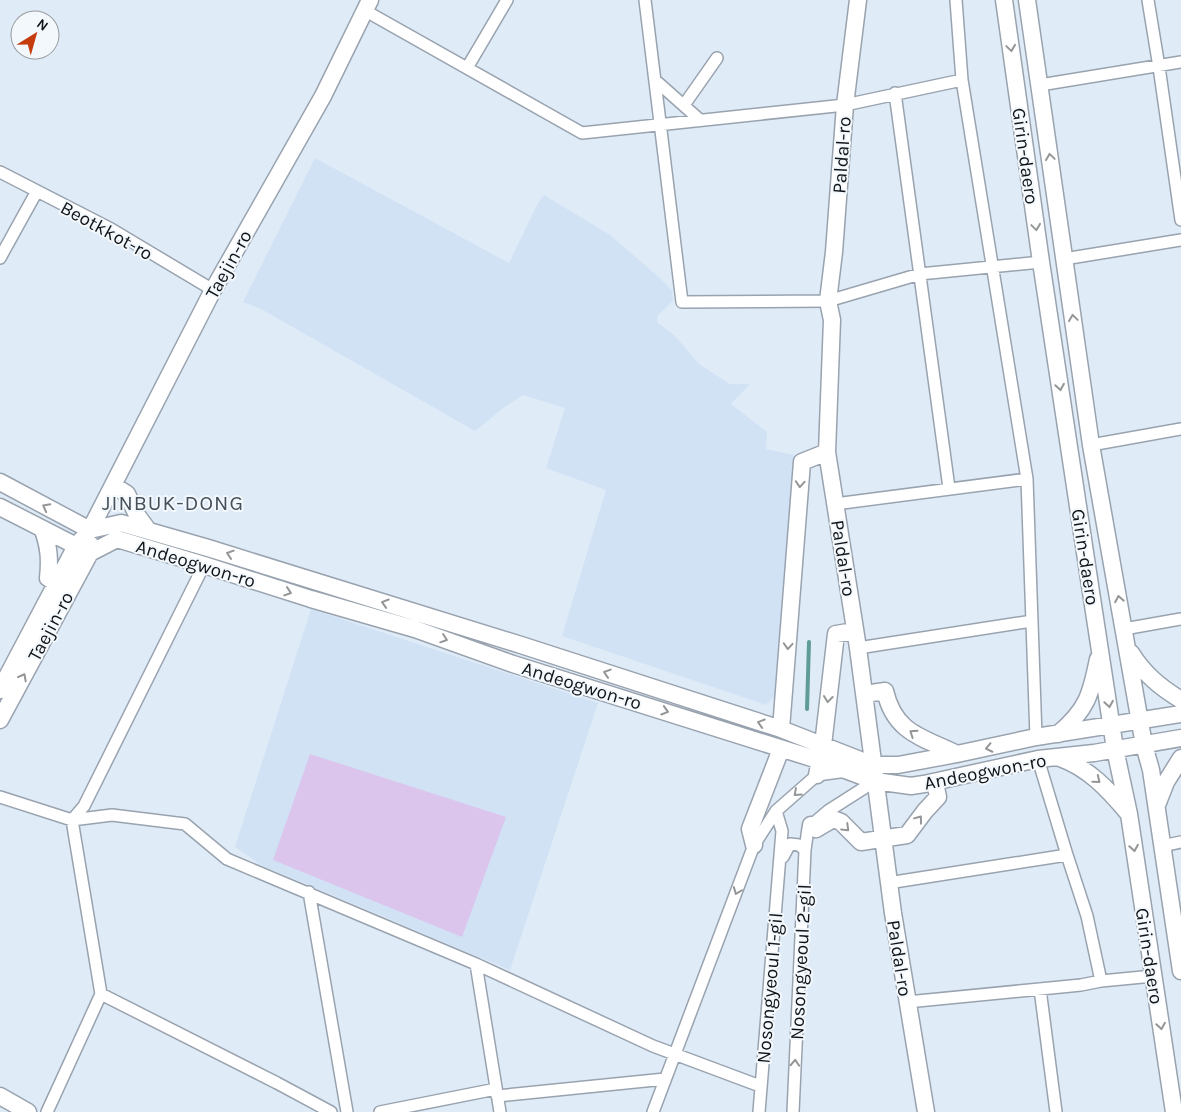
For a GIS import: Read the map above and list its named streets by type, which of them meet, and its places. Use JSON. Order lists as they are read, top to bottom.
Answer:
{
  "streets": {
    "street": [
      "Paldal-ro",
      "Girin-daero",
      "Beotkkot-ro",
      "Taejin-ro",
      "Andeogwon-ro",
      "Nosongyeoul 2-gil",
      "Nosongyeoul 1-gil"
    ]
  },
  "crossings": [
    ["Paldal-ro", "Andeogwon-ro"],
    ["Girin-daero", "Andeogwon-ro"],
    ["Beotkkot-ro", "Taejin-ro"],
    ["Taejin-ro", "Andeogwon-ro"],
    ["Nosongyeoul 2-gil", "Nosongyeoul 1-gil"]
  ],
  "districts": ["JINBUK-DONG"],
  "north": "top right"
}
